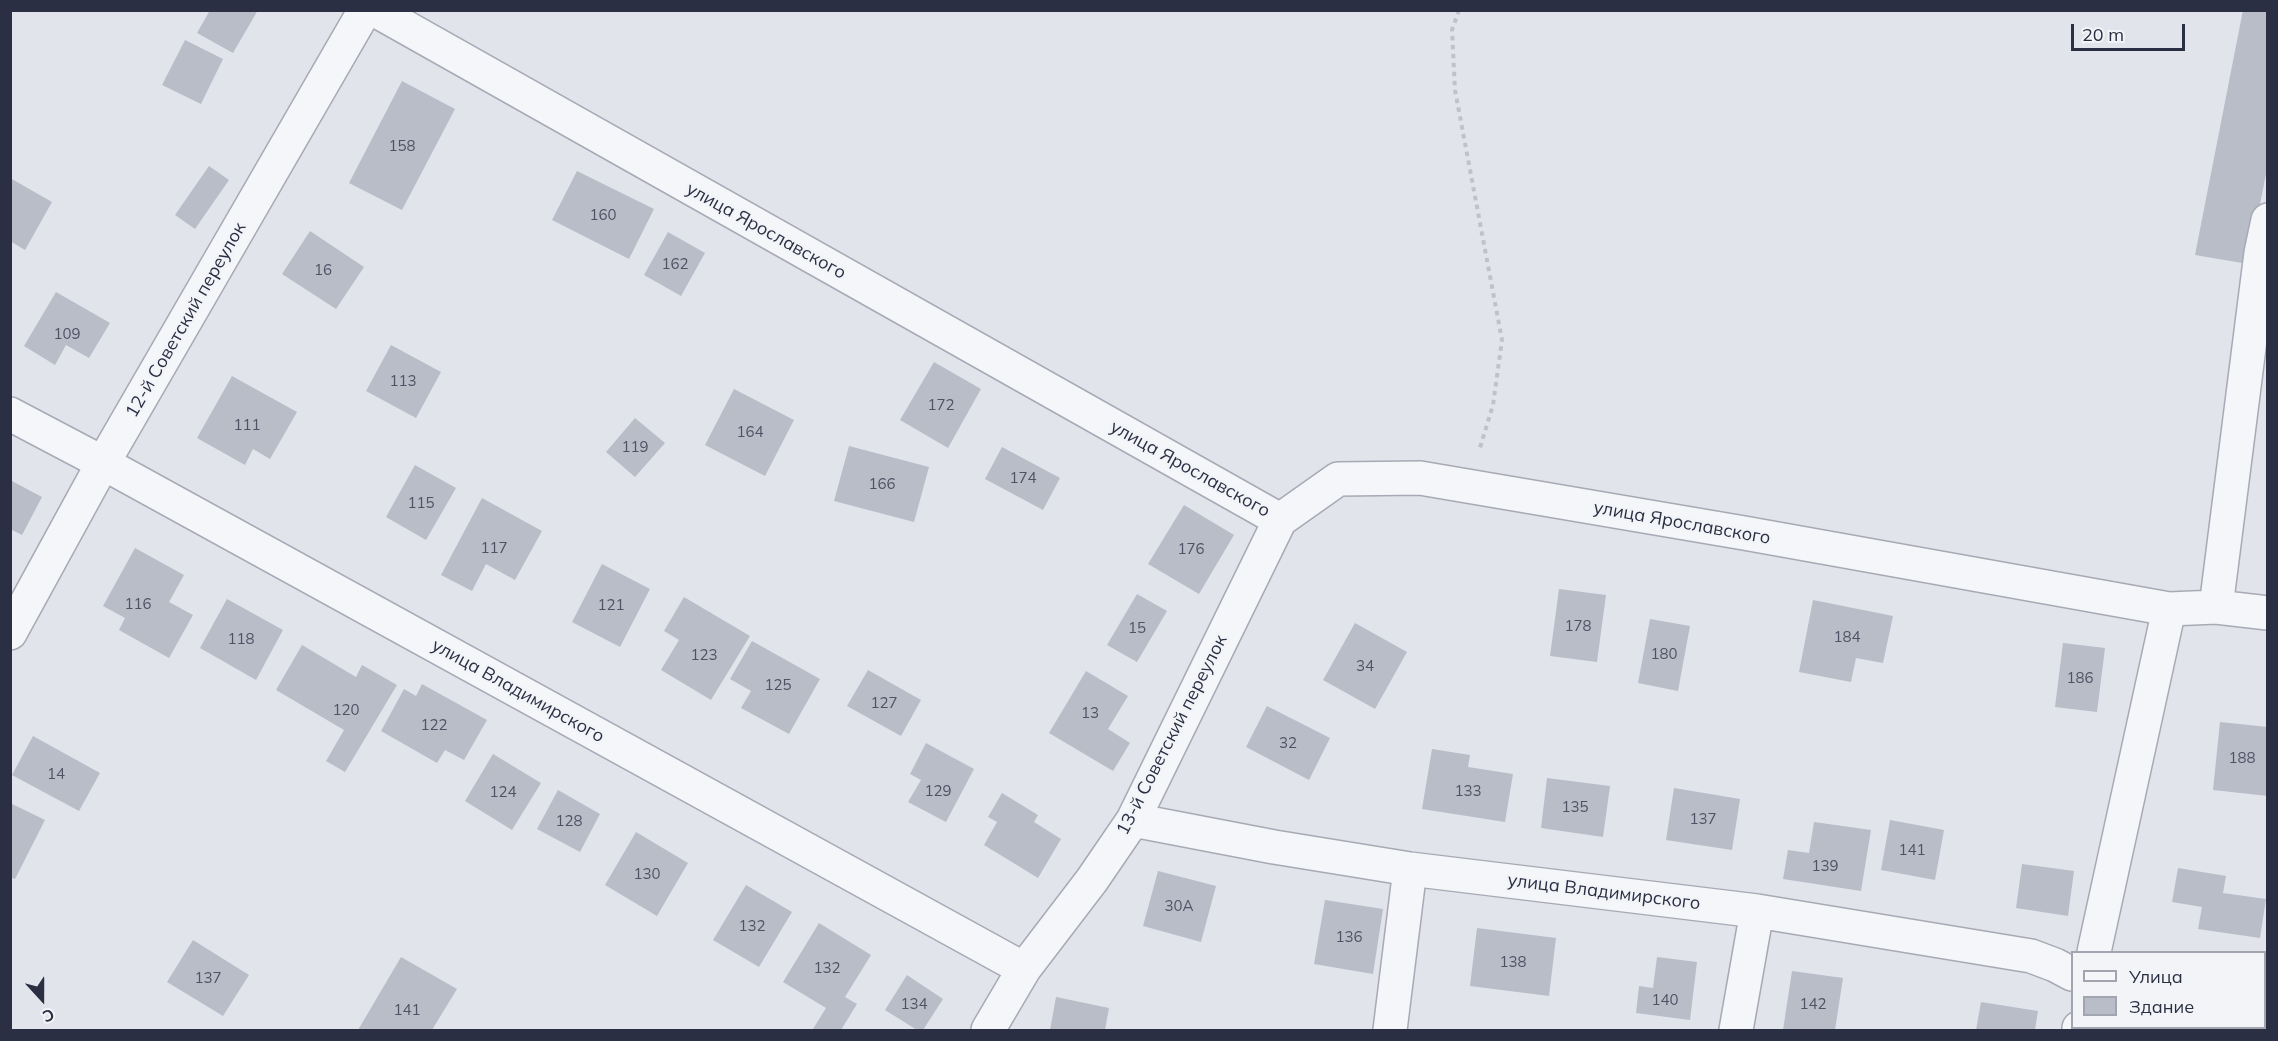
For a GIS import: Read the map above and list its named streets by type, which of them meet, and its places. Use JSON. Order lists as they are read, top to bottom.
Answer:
{
  "streets": {
    "street": [
      "улица Ярославского",
      "12-й Советский переулок",
      "улица Владимирского",
      "13-й Советский переулок"
    ]
  },
  "crossings": [
    ["улица Ярославского", "13-й Советский переулок"],
    ["12-й Советский переулок", "улица Владимирского"],
    ["улица Владимирского", "13-й Советский переулок"]
  ],
  "house_numbers": [
    "158",
    "160",
    "162",
    "16",
    "109",
    "113",
    "172",
    "111",
    "164",
    "119",
    "174",
    "166",
    "115",
    "117",
    "176",
    "116",
    "121",
    "178",
    "15",
    "184",
    "118",
    "180",
    "123",
    "34",
    "186",
    "125",
    "127",
    "120",
    "13",
    "122",
    "32",
    "188",
    "14",
    "129",
    "133",
    "124",
    "135",
    "137",
    "128",
    "141",
    "139",
    "130",
    "30А",
    "132",
    "136",
    "138",
    "132",
    "137",
    "140",
    "134",
    "142",
    "141"
  ],
  "legend": ["Улица", "Здание"],
  "scale_bar": "20 m",
  "north": "bottom"
}
